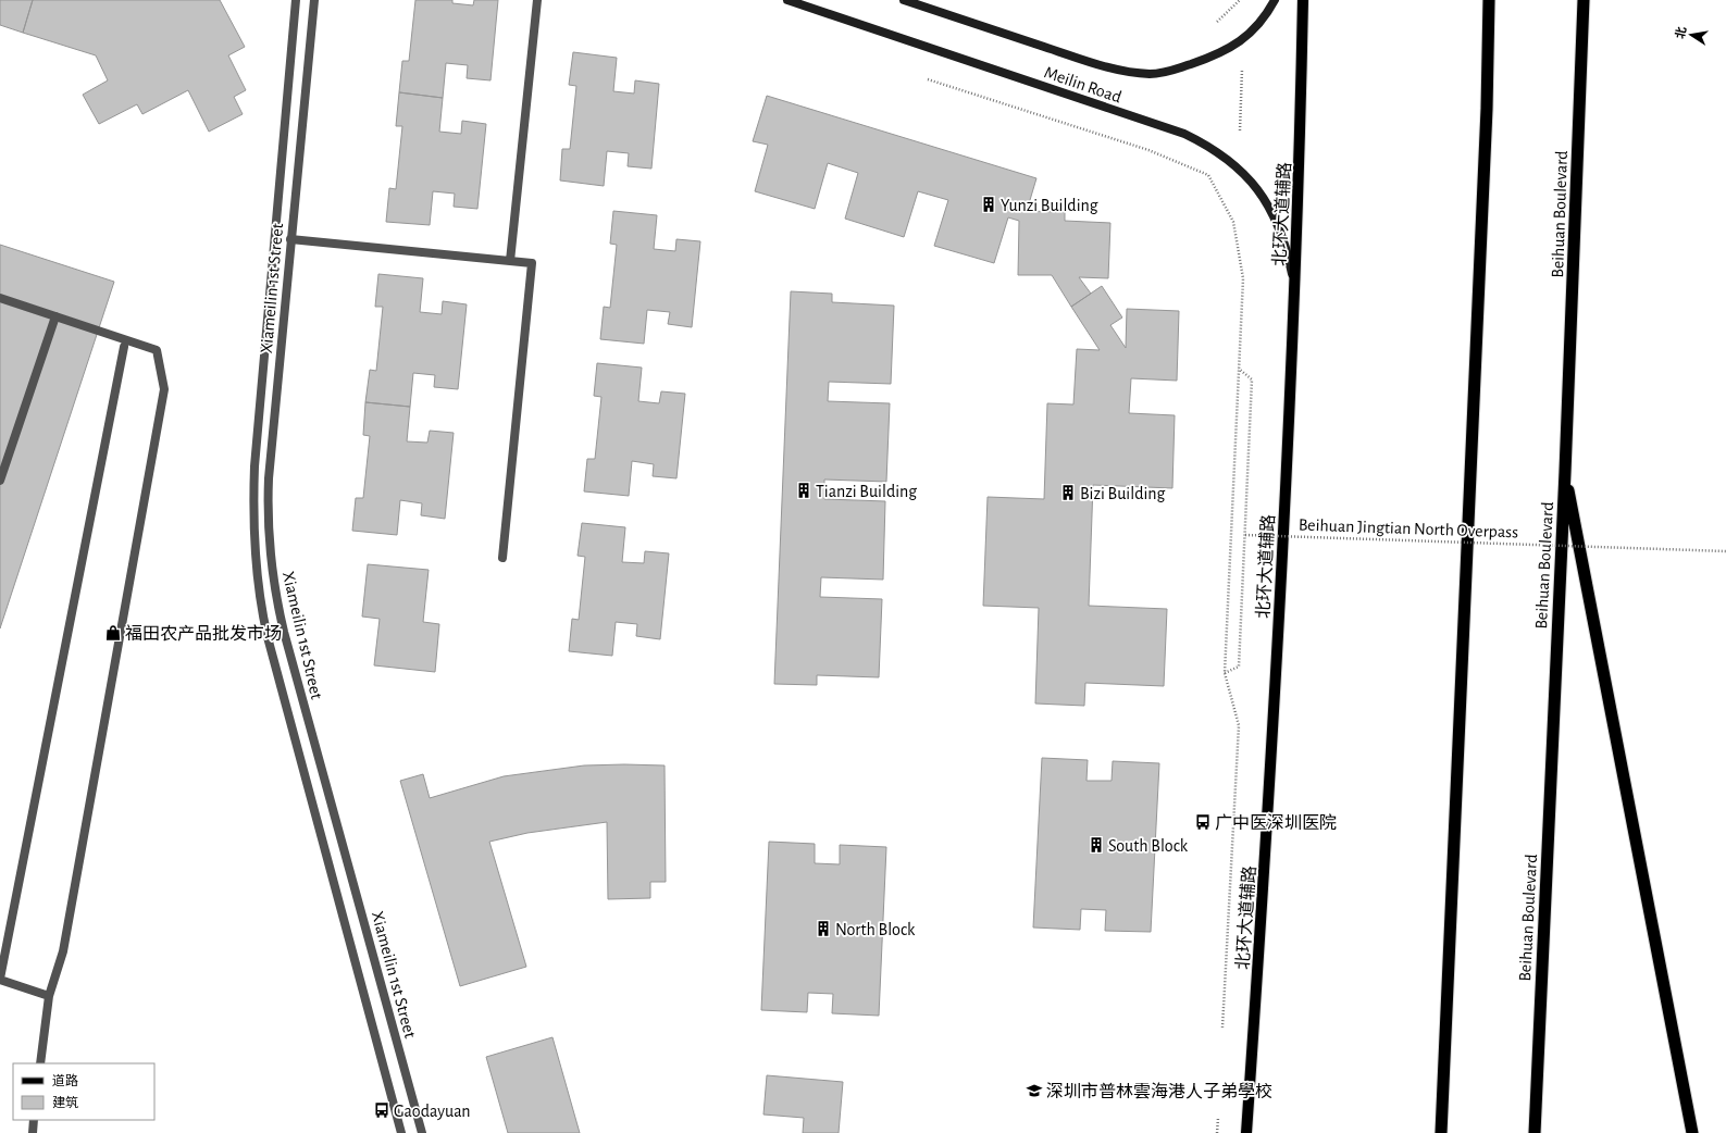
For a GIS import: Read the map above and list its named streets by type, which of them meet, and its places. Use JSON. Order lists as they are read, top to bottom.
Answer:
{
  "streets": {
    "highway": ["Beihuan Boulevard"],
    "main road": ["Meilin Road", "北环大道辅路"],
    "street": ["Xiameilin 1st Street"],
    "path": ["Beihuan Jingtian North Overpass"]
  },
  "crossings": [
    ["Meilin Road", "北环大道辅路"]
  ],
  "places": {
    "building": [
      "Yunzi Building",
      "Tianzi Building",
      "Bizi Building",
      "South Block",
      "North Block"
    ],
    "shop": ["福田农产品批发市场"],
    "bus stop": ["广中医深圳医院", "Gaodayuan"],
    "school or university": ["深圳市普林雲海港人子弟學校"]
  },
  "legend": ["道路", "建筑"],
  "north": "left"
}
